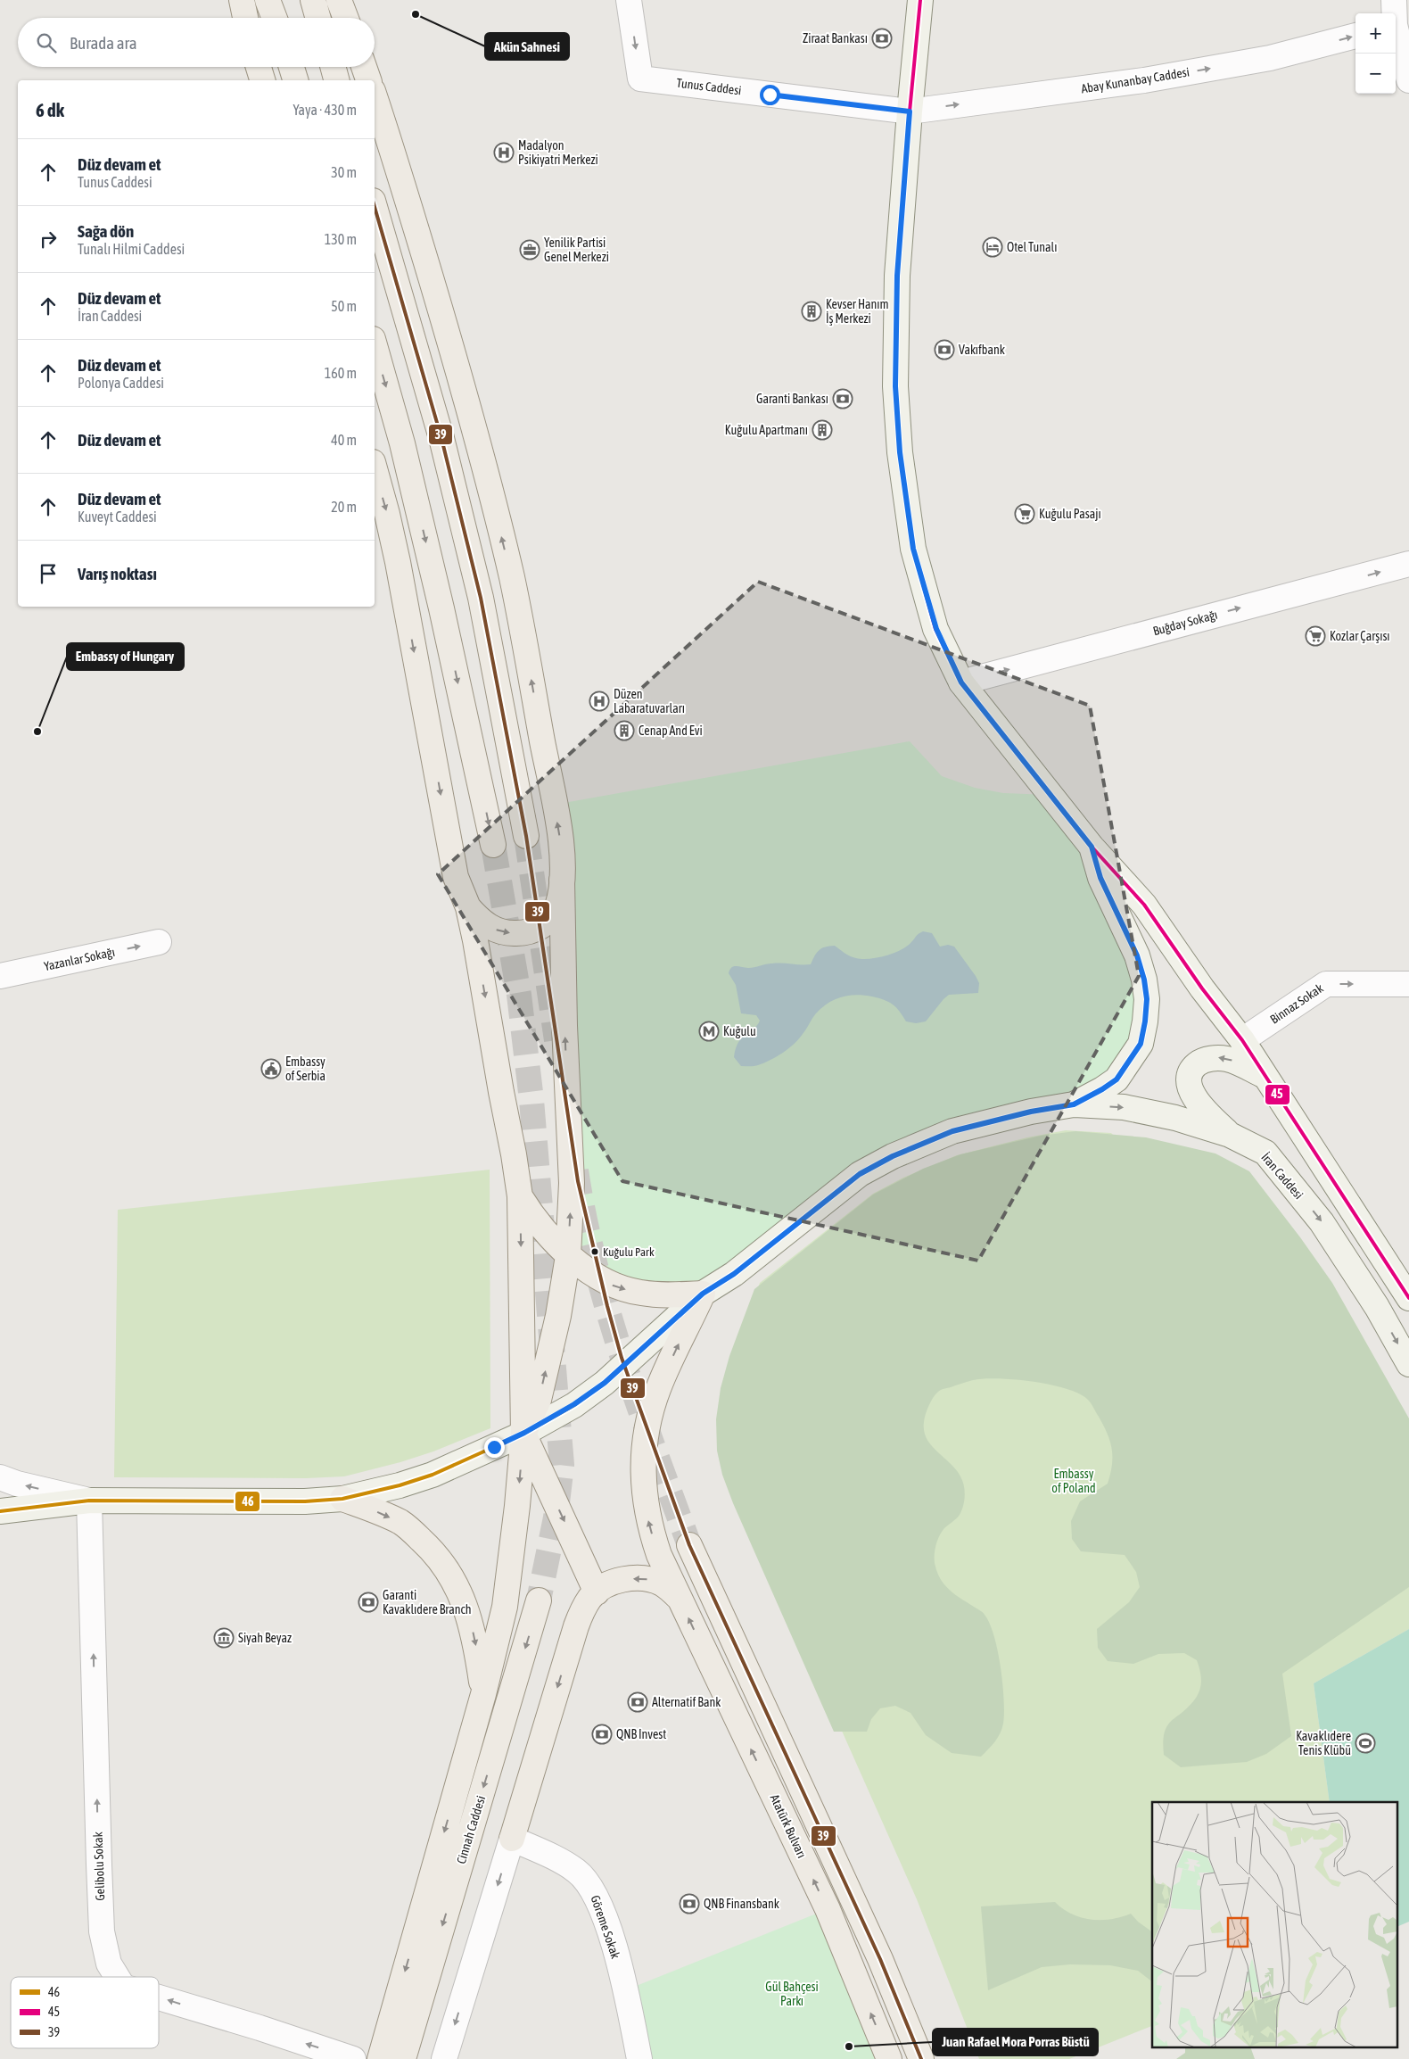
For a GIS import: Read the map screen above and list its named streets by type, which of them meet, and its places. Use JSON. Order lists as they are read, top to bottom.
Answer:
{
  "streets": {
    "main road": ["İran Caddesi", "Atatürk Bulvarı", "Cinnah Caddesi"],
    "street": [
      "Abay Kunanbay Caddesi",
      "Tunus Caddesi",
      "Buğday Sokağı",
      "Yazanlar Sokağı",
      "Binnaz Sokak",
      "Gelibolu Sokak",
      "Göreme Sokak"
    ]
  },
  "crossings": [
    ["Abay Kunanbay Caddesi", "Tunus Caddesi"]
  ],
  "one_way": [
    "Abay Kunanbay Caddesi",
    "Tunus Caddesi",
    "Buğday Sokağı",
    "Yazanlar Sokağı",
    "Binnaz Sokak",
    "Gelibolu Sokak"
  ],
  "parks": ["Embassy of Poland", "Gül Bahçesi Parkı"],
  "places": {
    "other": [
      "Akün Sahnesi",
      "Embassy of Hungary",
      "Kuğulu Park",
      "Juan Rafael Mora Porras Büstü"
    ],
    "bank": [
      "Ziraat Bankası",
      "Vakıfbank",
      "Garanti Bankası",
      "Garanti Kavaklıdere Branch",
      "Alternatif Bank",
      "QNB Invest",
      "QNB Finansbank"
    ],
    "hospital": ["Madalyon Psikiyatri Merkezi", "Düzen Labaratuvarları"],
    "hotel": ["Otel Tunalı"],
    "office": ["Yenilik Partisi Genel Merkezi"],
    "building": ["Kevser Hanım İş Merkezi", "Kuğulu Apartmanı", "Cenap And Evi"],
    "supermarket": ["Kuğulu Pasajı", "Kozlar Çarşısı"],
    "metro station": ["Kuğulu"],
    "public building": ["Embassy of Serbia"],
    "museum": ["Siyah Beyaz"],
    "sports": ["Kavaklıdere Tenis Klübü"]
  },
  "lines": ["transit line 45", "transit line 39", "transit line 46"],
  "legend": ["46", "45", "39"],
  "page": {
    "map_buttons": ["+", "−"],
    "search": "Burada ara",
    "heading": ["6 dk", "Yaya · 430 m"],
    "list": [
      ["Düz devam et", "Tunus Caddesi", "30 m"],
      ["Sağa dön", "Tunalı Hilmi Caddesi", "130 m"],
      ["Düz devam et", "İran Caddesi", "50 m"],
      ["Düz devam et", "Polonya Caddesi", "160 m"],
      ["Düz devam et", "40 m"],
      ["Düz devam et", "Kuveyt Caddesi", "20 m"],
      "Varış noktası"
    ]
  }
}
